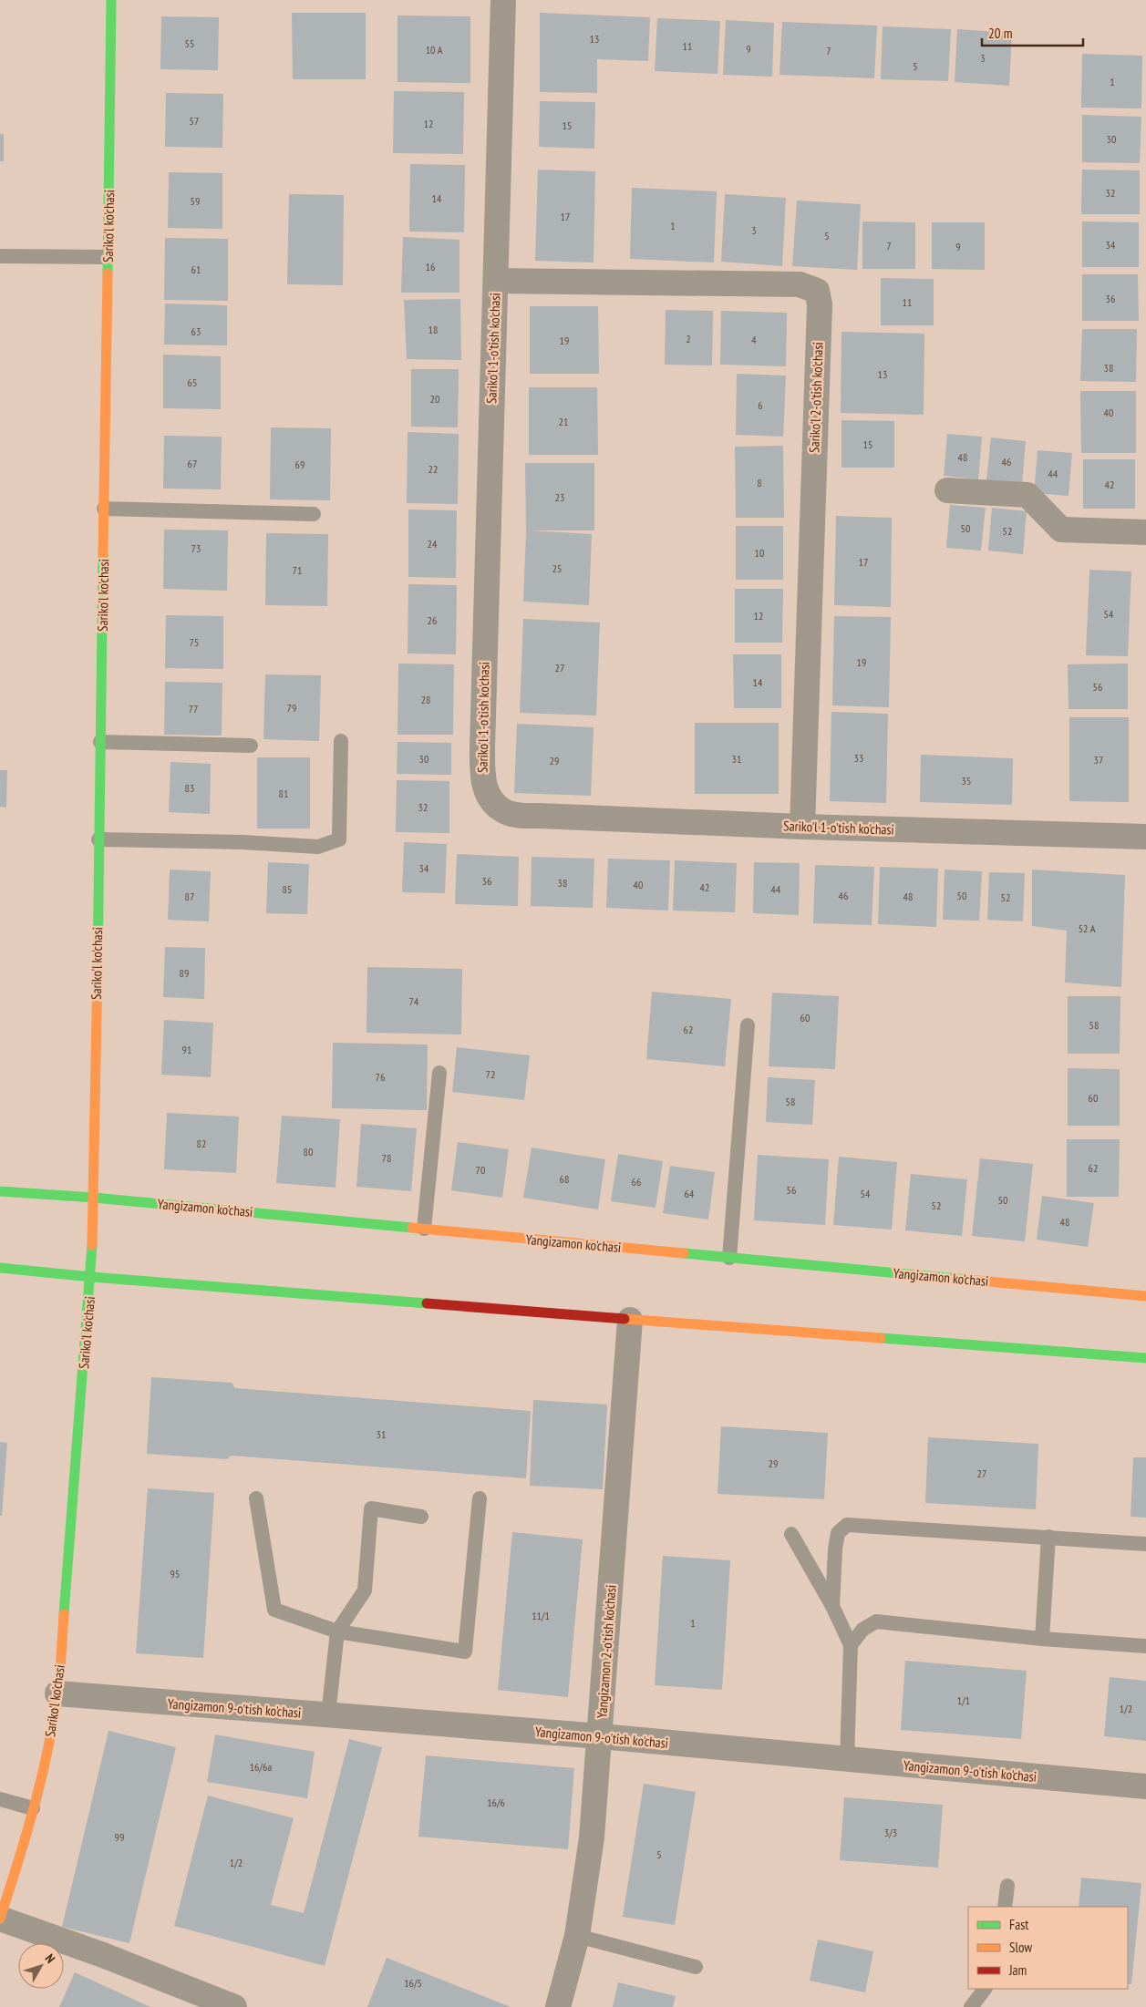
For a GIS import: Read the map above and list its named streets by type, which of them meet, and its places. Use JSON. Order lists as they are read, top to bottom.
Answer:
{
  "streets": {
    "main road": ["Sariko'l ko'chasi", "Yangizamon ko'chasi"],
    "street": [
      "Sariko'l 1-o'tish ko'chasi",
      "Sariko'l 2-o'tish ko'chasi",
      "Yangizamon 2-o'tish ko'chasi",
      "Yangizamon 9-o'tish ko'chasi"
    ]
  },
  "crossings": [
    ["Sariko'l ko'chasi", "Yangizamon ko'chasi"],
    ["Sariko'l ko'chasi", "Yangizamon 9-o'tish ko'chasi"],
    ["Sariko'l 1-o'tish ko'chasi", "Sariko'l 2-o'tish ko'chasi"],
    ["Yangizamon 2-o'tish ko'chasi", "Yangizamon 9-o'tish ko'chasi"]
  ],
  "house_numbers": [
    "13",
    "55",
    "11",
    "9",
    "10 A",
    "7",
    "3",
    "5",
    "1",
    "57",
    "12",
    "15",
    "30",
    "32",
    "14",
    "59",
    "17",
    "1",
    "3",
    "5",
    "34",
    "7",
    "9",
    "16",
    "61",
    "36",
    "11",
    "18",
    "63",
    "2",
    "4",
    "19",
    "38",
    "13",
    "65",
    "20",
    "6",
    "40",
    "21",
    "15",
    "48",
    "46",
    "67",
    "69",
    "22",
    "44",
    "8",
    "42",
    "23",
    "50",
    "52",
    "24",
    "73",
    "10",
    "17",
    "25",
    "71",
    "54",
    "12",
    "26",
    "75",
    "19",
    "27",
    "14",
    "56",
    "28",
    "79",
    "77",
    "33",
    "30",
    "31",
    "37",
    "29",
    "35",
    "83",
    "81",
    "32",
    "34",
    "36",
    "38",
    "40",
    "42",
    "85",
    "44",
    "46",
    "50",
    "87",
    "48",
    "52",
    "52 A",
    "89",
    "74",
    "60",
    "58",
    "62",
    "91",
    "72",
    "76",
    "60",
    "58",
    "82",
    "80",
    "78",
    "62",
    "70",
    "68",
    "66",
    "56",
    "64",
    "54",
    "50",
    "52",
    "48",
    "31",
    "29",
    "27",
    "95",
    "11/1",
    "1",
    "1/1",
    "1/2",
    "16/6a",
    "16/6",
    "3/3",
    "99",
    "5",
    "1/2",
    "16/5"
  ],
  "legend": ["Fast", "Slow", "Jam"],
  "scale_bar": "20 m",
  "north": "top right"
}
